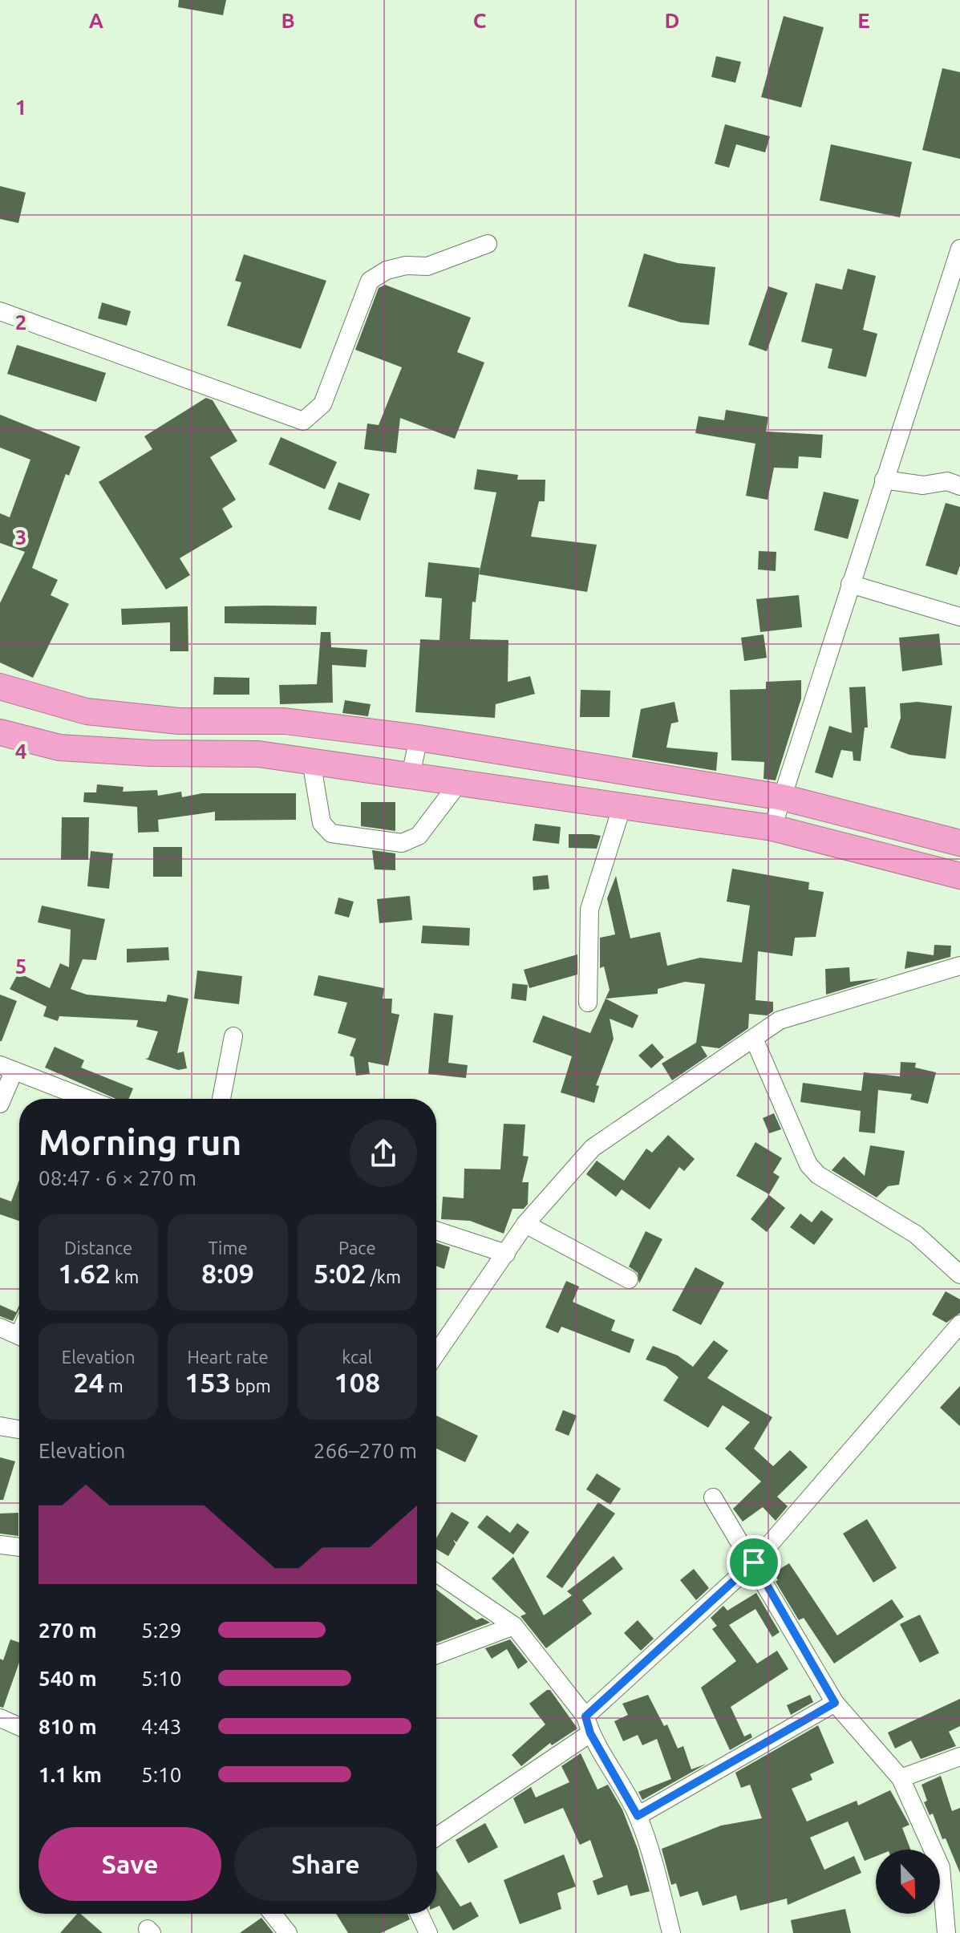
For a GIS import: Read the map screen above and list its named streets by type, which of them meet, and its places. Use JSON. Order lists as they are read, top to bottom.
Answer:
{
  "north": "bottom",
  "page": {
    "heading": ["Morning run", "08:47 · 6 × 270 m"],
    "stats": [
      ["Distance", "1.62 km"],
      ["Time", "8:09"],
      ["Pace", "5:02 /km"],
      ["Elevation", "24 m"],
      ["Heart rate", "153 bpm"],
      ["kcal", "108"]
    ],
    "chart": ["Elevation", "266–270 m"],
    "list": [
      {
        "name": "270 m",
        "note": "5:29"
      },
      {
        "name": "540 m",
        "note": "5:10"
      },
      {
        "name": "810 m",
        "note": "4:43"
      },
      {
        "name": "1.1 km",
        "note": "5:10"
      }
    ],
    "buttons": ["Save", "Share"]
  },
  "grid": {
    "columns": [
      "A",
      "B",
      "C",
      "D",
      "E"
    ],
    "rows": [
      "1",
      "2",
      "3",
      "4",
      "5"
    ]
  }
}
